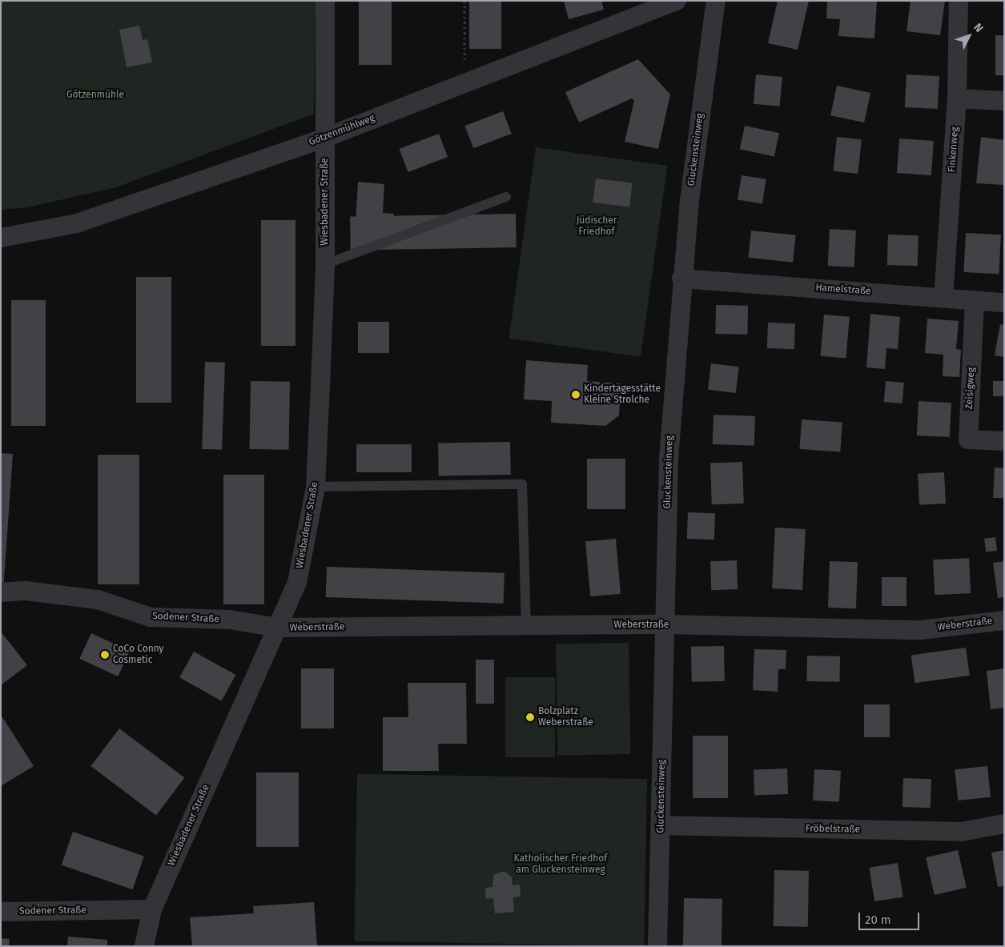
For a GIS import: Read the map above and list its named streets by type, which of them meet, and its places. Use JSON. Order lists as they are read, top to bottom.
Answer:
{
  "streets": {
    "street": [
      "Götzenmühlweg",
      "Gluckensteinweg",
      "Finkenweg",
      "Wiesbadener Straße",
      "Hamelstraße",
      "Zeisigweg",
      "Sodener Straße",
      "Weberstraße",
      "Fröbelstraße"
    ]
  },
  "crossings": [
    ["Götzenmühlweg", "Wiesbadener Straße"],
    ["Gluckensteinweg", "Hamelstraße"],
    ["Gluckensteinweg", "Weberstraße"],
    ["Gluckensteinweg", "Fröbelstraße"],
    ["Finkenweg", "Hamelstraße"],
    ["Wiesbadener Straße", "Sodener Straße"],
    ["Wiesbadener Straße", "Weberstraße"],
    ["Hamelstraße", "Zeisigweg"],
    ["Sodener Straße", "Weberstraße"]
  ],
  "parks": ["Götzenmühle", "Jüdischer Friedhof", "Katholischer Friedhof am Gluckensteinweg"],
  "places": ["Kindertagesstätte Kleine Strolche", "CoCo Conny Cosmetic", "Bolzplatz Weberstraße"],
  "scale_bar": "20 m",
  "north": "top right"
}
